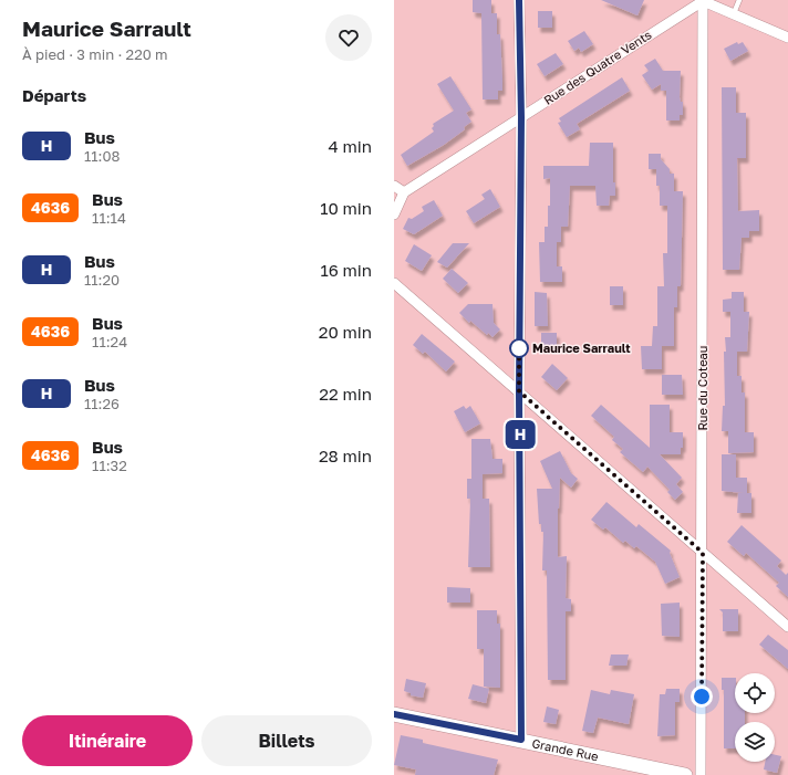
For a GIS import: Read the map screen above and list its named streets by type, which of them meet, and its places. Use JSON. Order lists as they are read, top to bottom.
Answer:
{
  "streets": {
    "main road": ["Grande Rue"],
    "street": ["Rue des Quatre Vents", "Rue du Coteau"]
  },
  "crossings": [
    ["Rue des Quatre Vents", "Rue du Coteau"]
  ],
  "places": ["Maurice Sarrault"],
  "lines": ["bus line H"],
  "page": {
    "heading": [
      ["Maurice Sarrault", "À pied · 3 min · 220 m"],
      "Départs"
    ],
    "on_map": "H",
    "list": [
      {
        "mark": "H",
        "name": "Bus",
        "note": "11:08",
        "value": "4 min"
      },
      {
        "mark": "4636",
        "name": "Bus",
        "note": "11:14",
        "value": "10 min"
      },
      {
        "mark": "H",
        "name": "Bus",
        "note": "11:20",
        "value": "16 min"
      },
      {
        "mark": "4636",
        "name": "Bus",
        "note": "11:24",
        "value": "20 min"
      },
      {
        "mark": "H",
        "name": "Bus",
        "note": "11:26",
        "value": "22 min"
      },
      {
        "mark": "4636",
        "name": "Bus",
        "note": "11:32",
        "value": "28 min"
      }
    ],
    "buttons": ["Itinéraire", "Billets"]
  }
}
